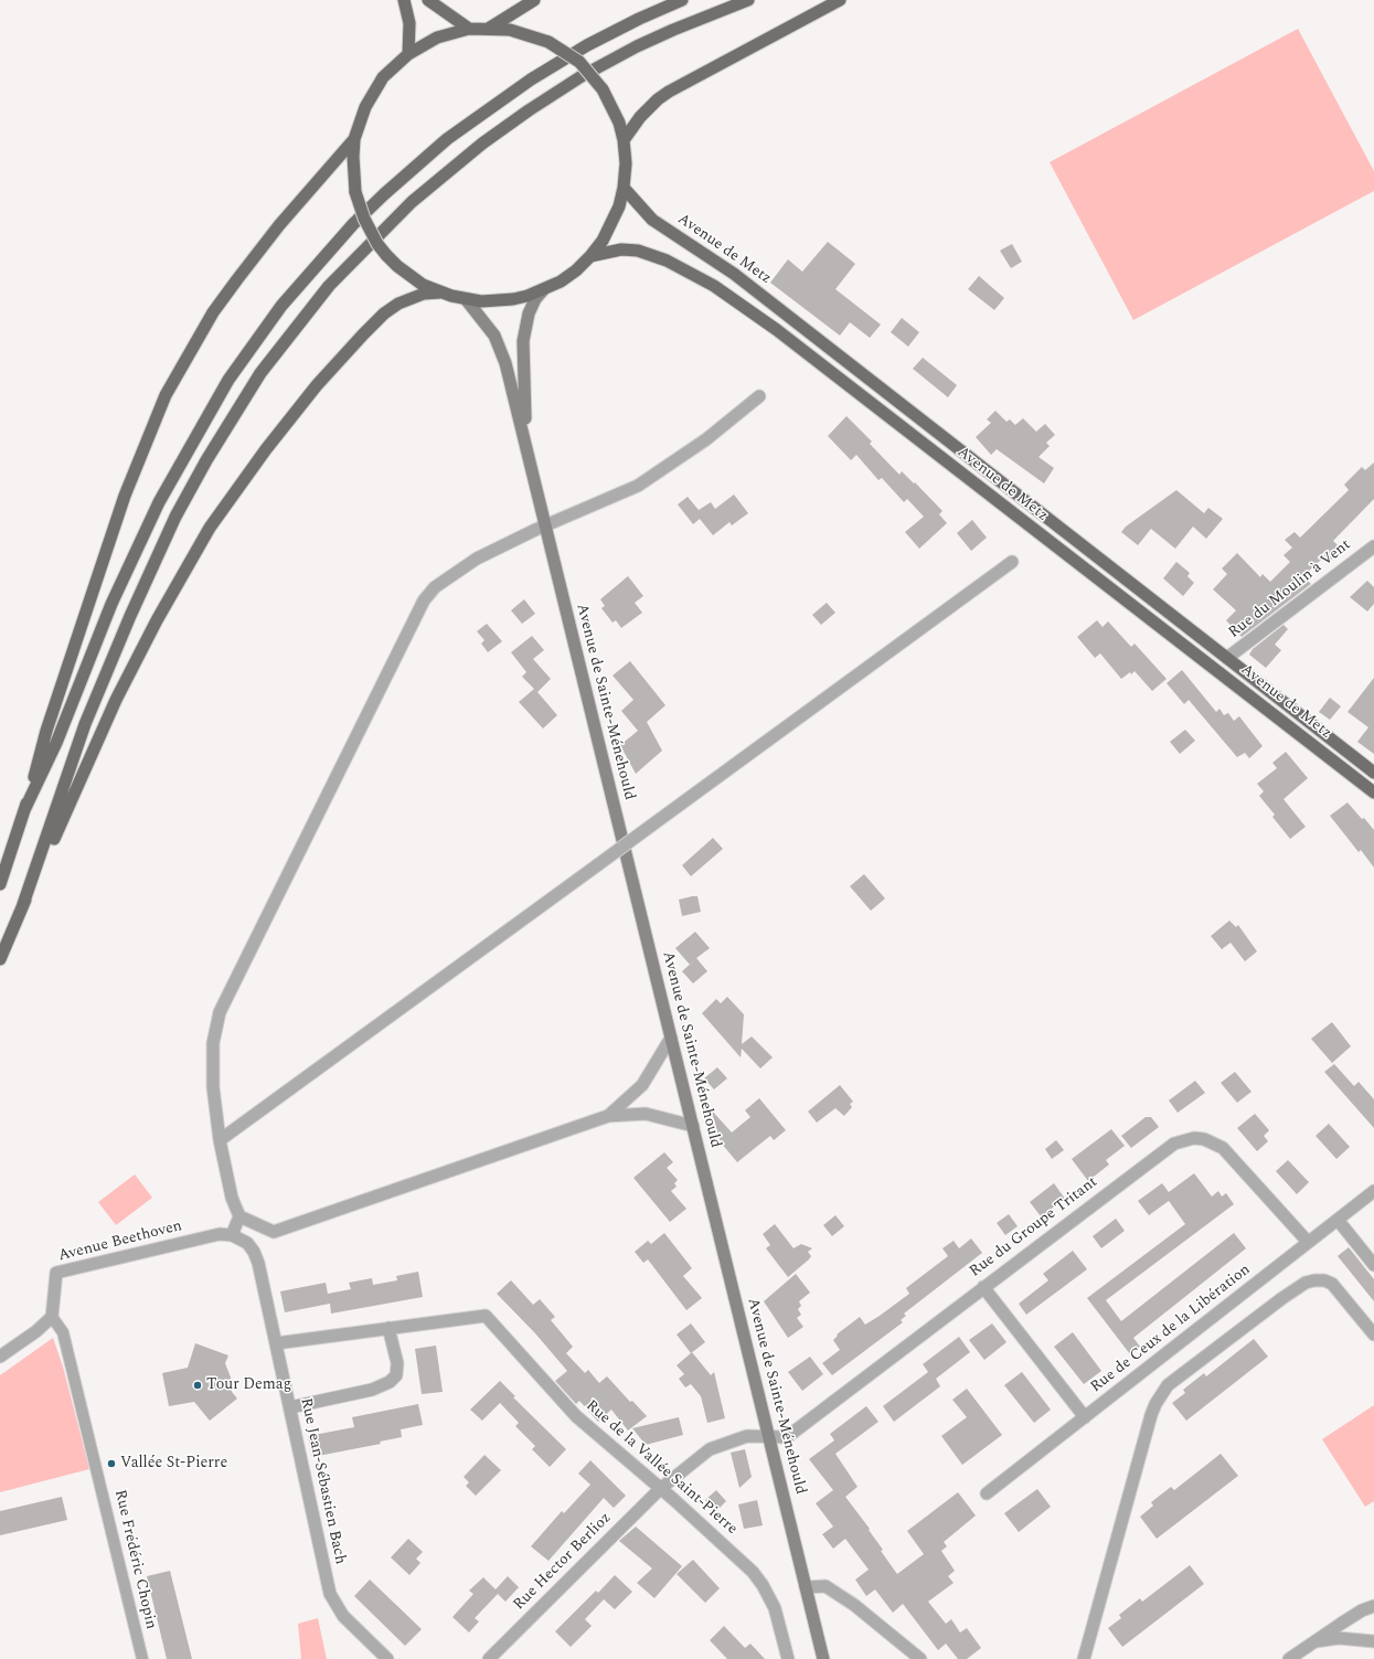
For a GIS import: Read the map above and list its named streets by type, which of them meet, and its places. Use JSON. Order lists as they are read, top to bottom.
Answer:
{
  "streets": {
    "main road": ["Avenue de Metz", "Avenue de Sainte-Ménehould"],
    "street": [
      "Rue du Moulin à Vent",
      "Rue du Groupe Tritant",
      "Avenue Beethoven",
      "Rue de Ceux de la Libération",
      "Rue de la Vallée Saint-Pierre",
      "Rue Jean-Sébastien Bach",
      "Rue Frédéric Chopin",
      "Rue Hector Berlioz"
    ]
  },
  "crossings": [
    ["Avenue de Metz", "Rue du Moulin à Vent"],
    ["Avenue de Sainte-Ménehould", "Rue du Groupe Tritant"],
    ["Rue du Groupe Tritant", "Rue de Ceux de la Libération"],
    ["Rue du Groupe Tritant", "Rue de la Vallée Saint-Pierre"],
    ["Rue du Groupe Tritant", "Rue Hector Berlioz"],
    ["Avenue Beethoven", "Rue Jean-Sébastien Bach"],
    ["Avenue Beethoven", "Rue Frédéric Chopin"],
    ["Rue de la Vallée Saint-Pierre", "Rue Hector Berlioz"]
  ],
  "places": ["Tour Demag", "Vallée St-Pierre"]
}
